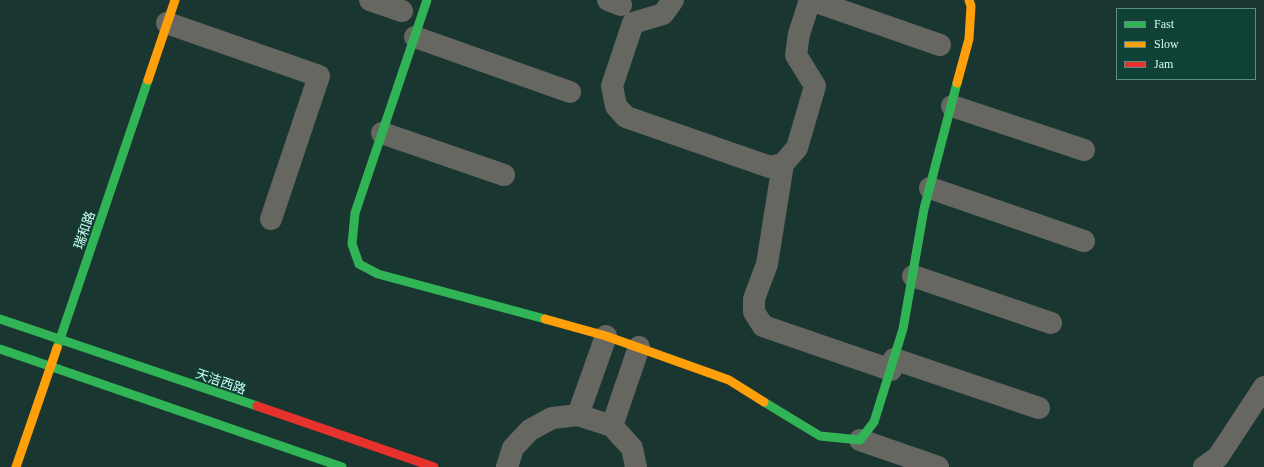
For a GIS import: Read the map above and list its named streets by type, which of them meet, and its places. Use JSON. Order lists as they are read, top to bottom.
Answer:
{
  "streets": {
    "street": ["瑞和路", "天洁西路"]
  },
  "crossings": [
    ["瑞和路", "天洁西路"]
  ],
  "legend": ["Fast", "Slow", "Jam"]
}
